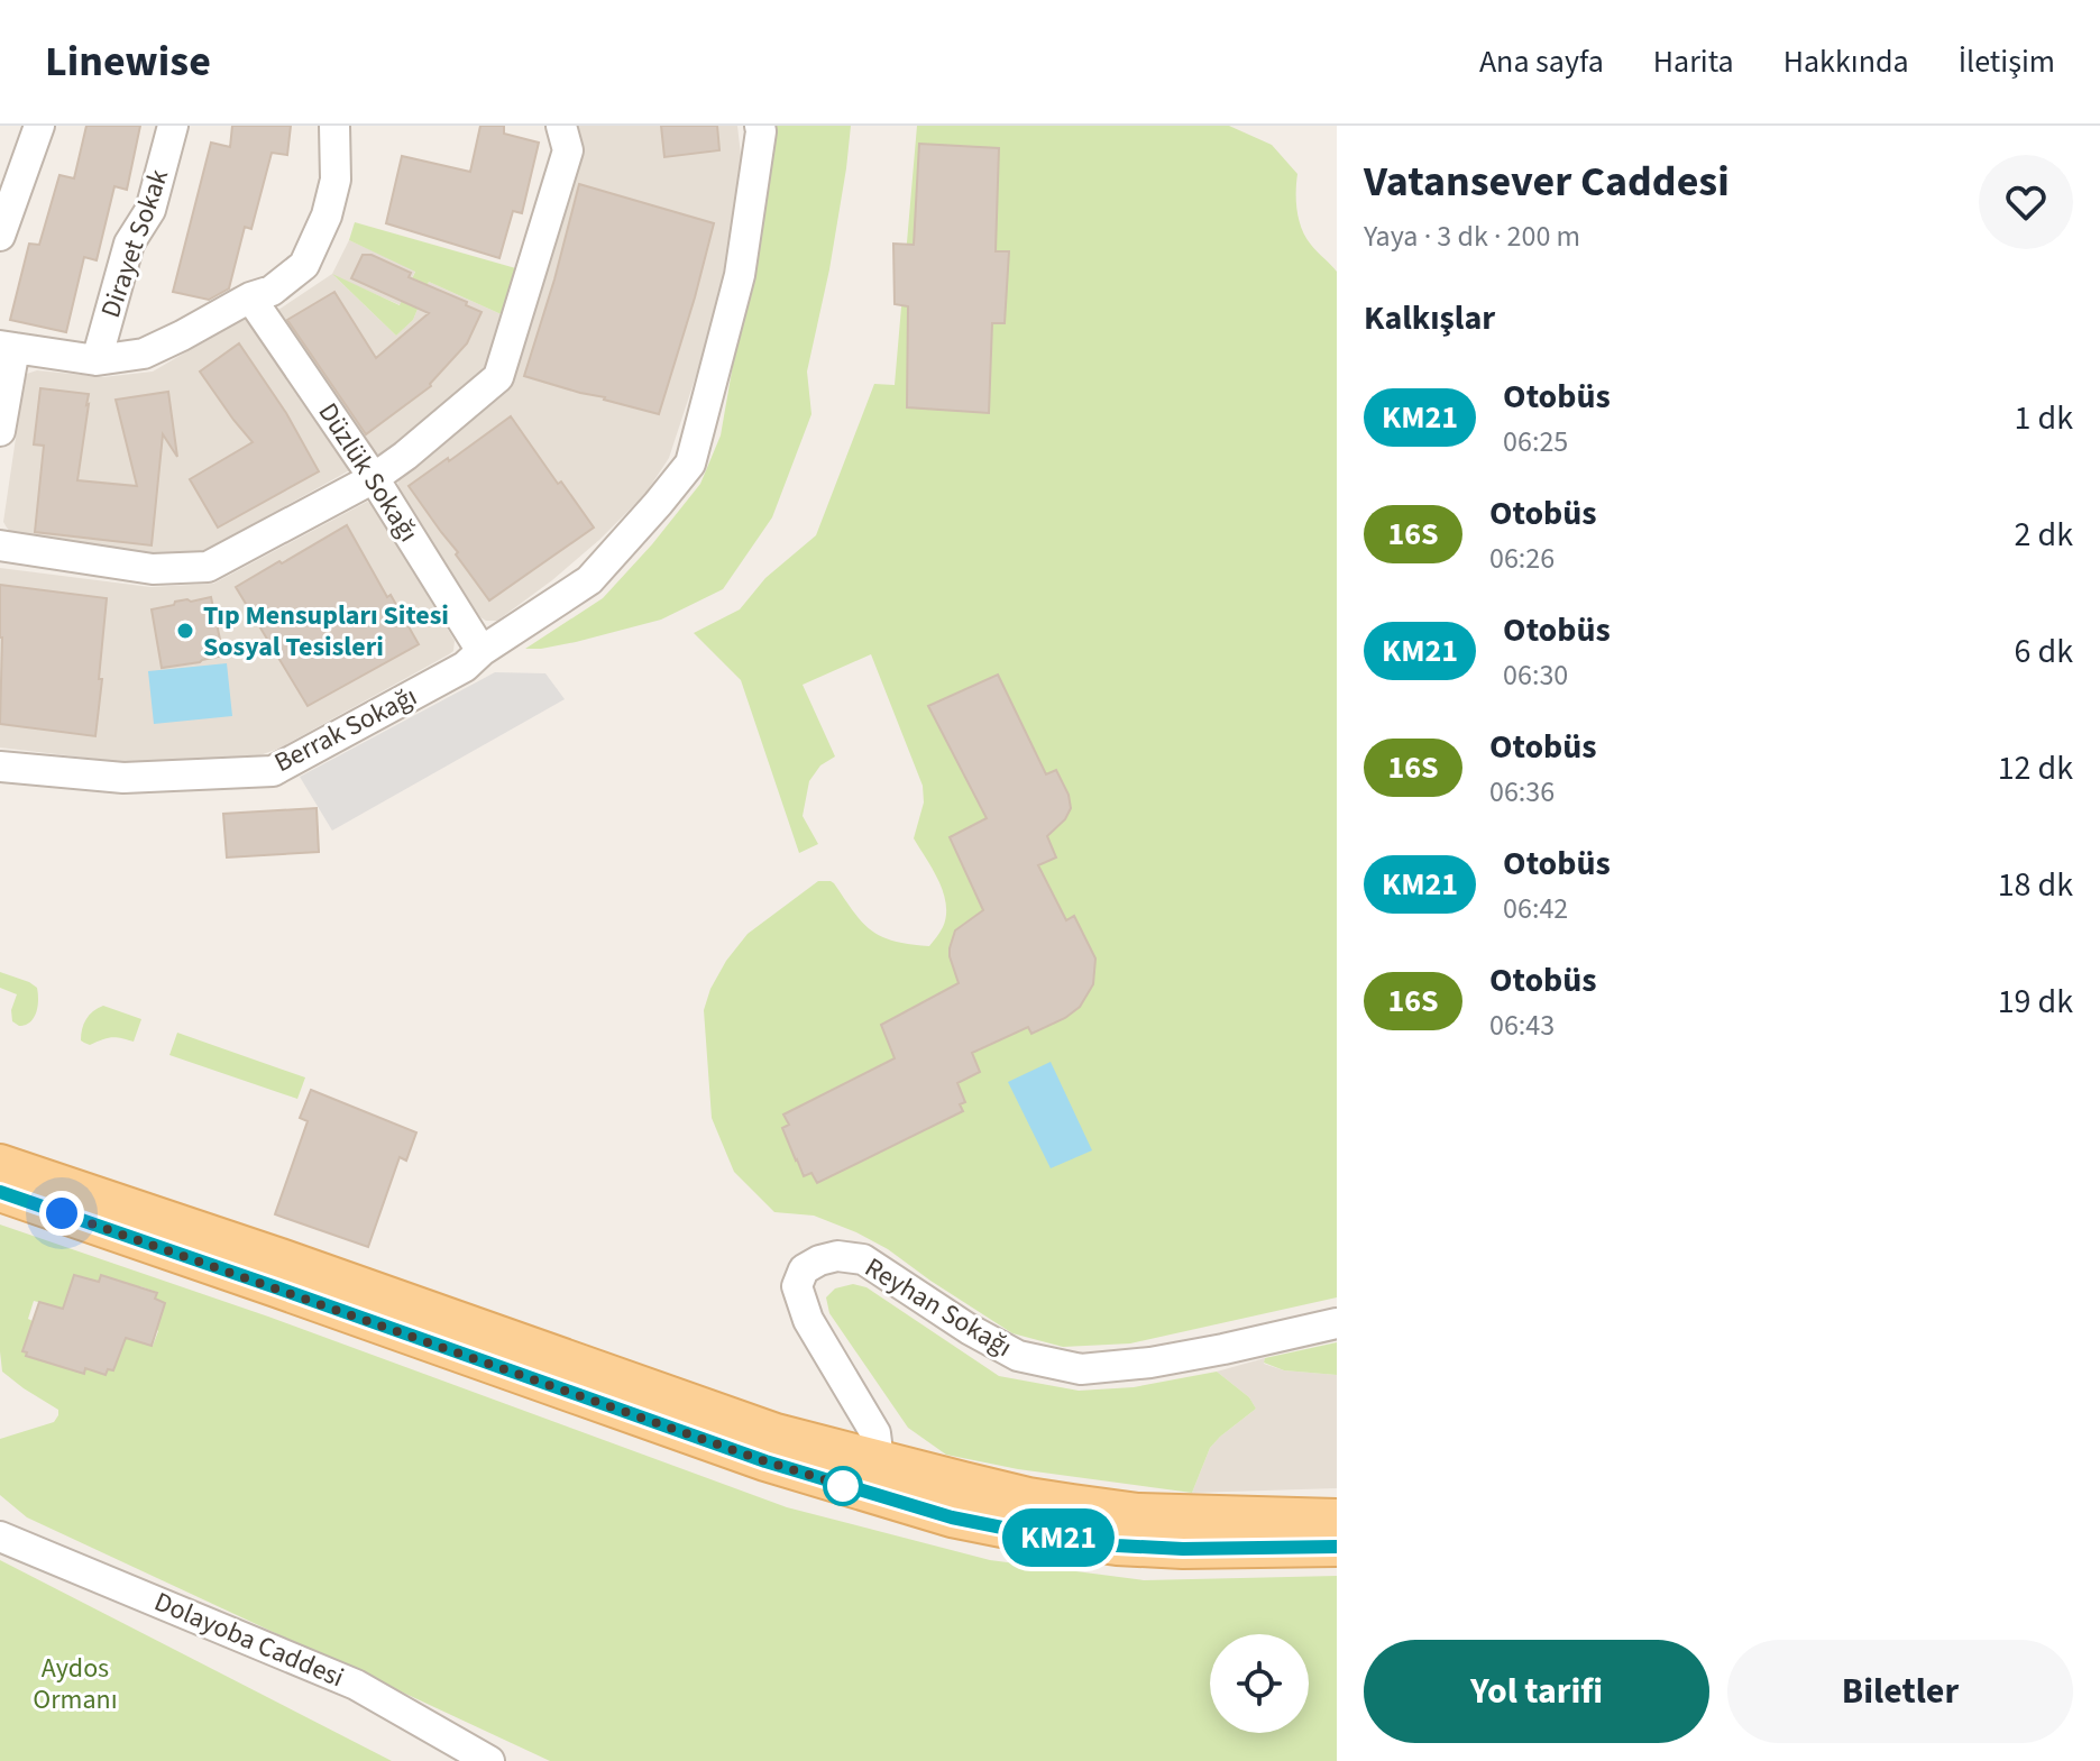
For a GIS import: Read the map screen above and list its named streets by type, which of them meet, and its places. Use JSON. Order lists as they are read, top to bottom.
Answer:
{
  "streets": {
    "street": [
      "Dirayet Sokak",
      "Düzlük Sokağı",
      "Berrak Sokağı",
      "Reyhan Sokağı",
      "Dolayoba Caddesi"
    ]
  },
  "crossings": [
    ["Düzlük Sokağı", "Berrak Sokağı"]
  ],
  "parks": ["Aydos Ormanı"],
  "places": ["Tıp Mensupları Sitesi Sosyal Tesisleri"],
  "lines": ["bus line KM21"],
  "page": {
    "header": "Linewise",
    "nav": [
      "Ana sayfa",
      "Harita",
      "Hakkında",
      "İletişim"
    ],
    "on_map": "KM21",
    "heading": [
      ["Vatansever Caddesi", "Yaya · 3 dk · 200 m"],
      "Kalkışlar"
    ],
    "list": [
      {
        "mark": "KM21",
        "name": "Otobüs",
        "note": "06:25",
        "value": "1 dk"
      },
      {
        "mark": "16S",
        "name": "Otobüs",
        "note": "06:26",
        "value": "2 dk"
      },
      {
        "mark": "KM21",
        "name": "Otobüs",
        "note": "06:30",
        "value": "6 dk"
      },
      {
        "mark": "16S",
        "name": "Otobüs",
        "note": "06:36",
        "value": "12 dk"
      },
      {
        "mark": "KM21",
        "name": "Otobüs",
        "note": "06:42",
        "value": "18 dk"
      },
      {
        "mark": "16S",
        "name": "Otobüs",
        "note": "06:43",
        "value": "19 dk"
      }
    ],
    "buttons": ["Yol tarifi", "Biletler"]
  }
}
